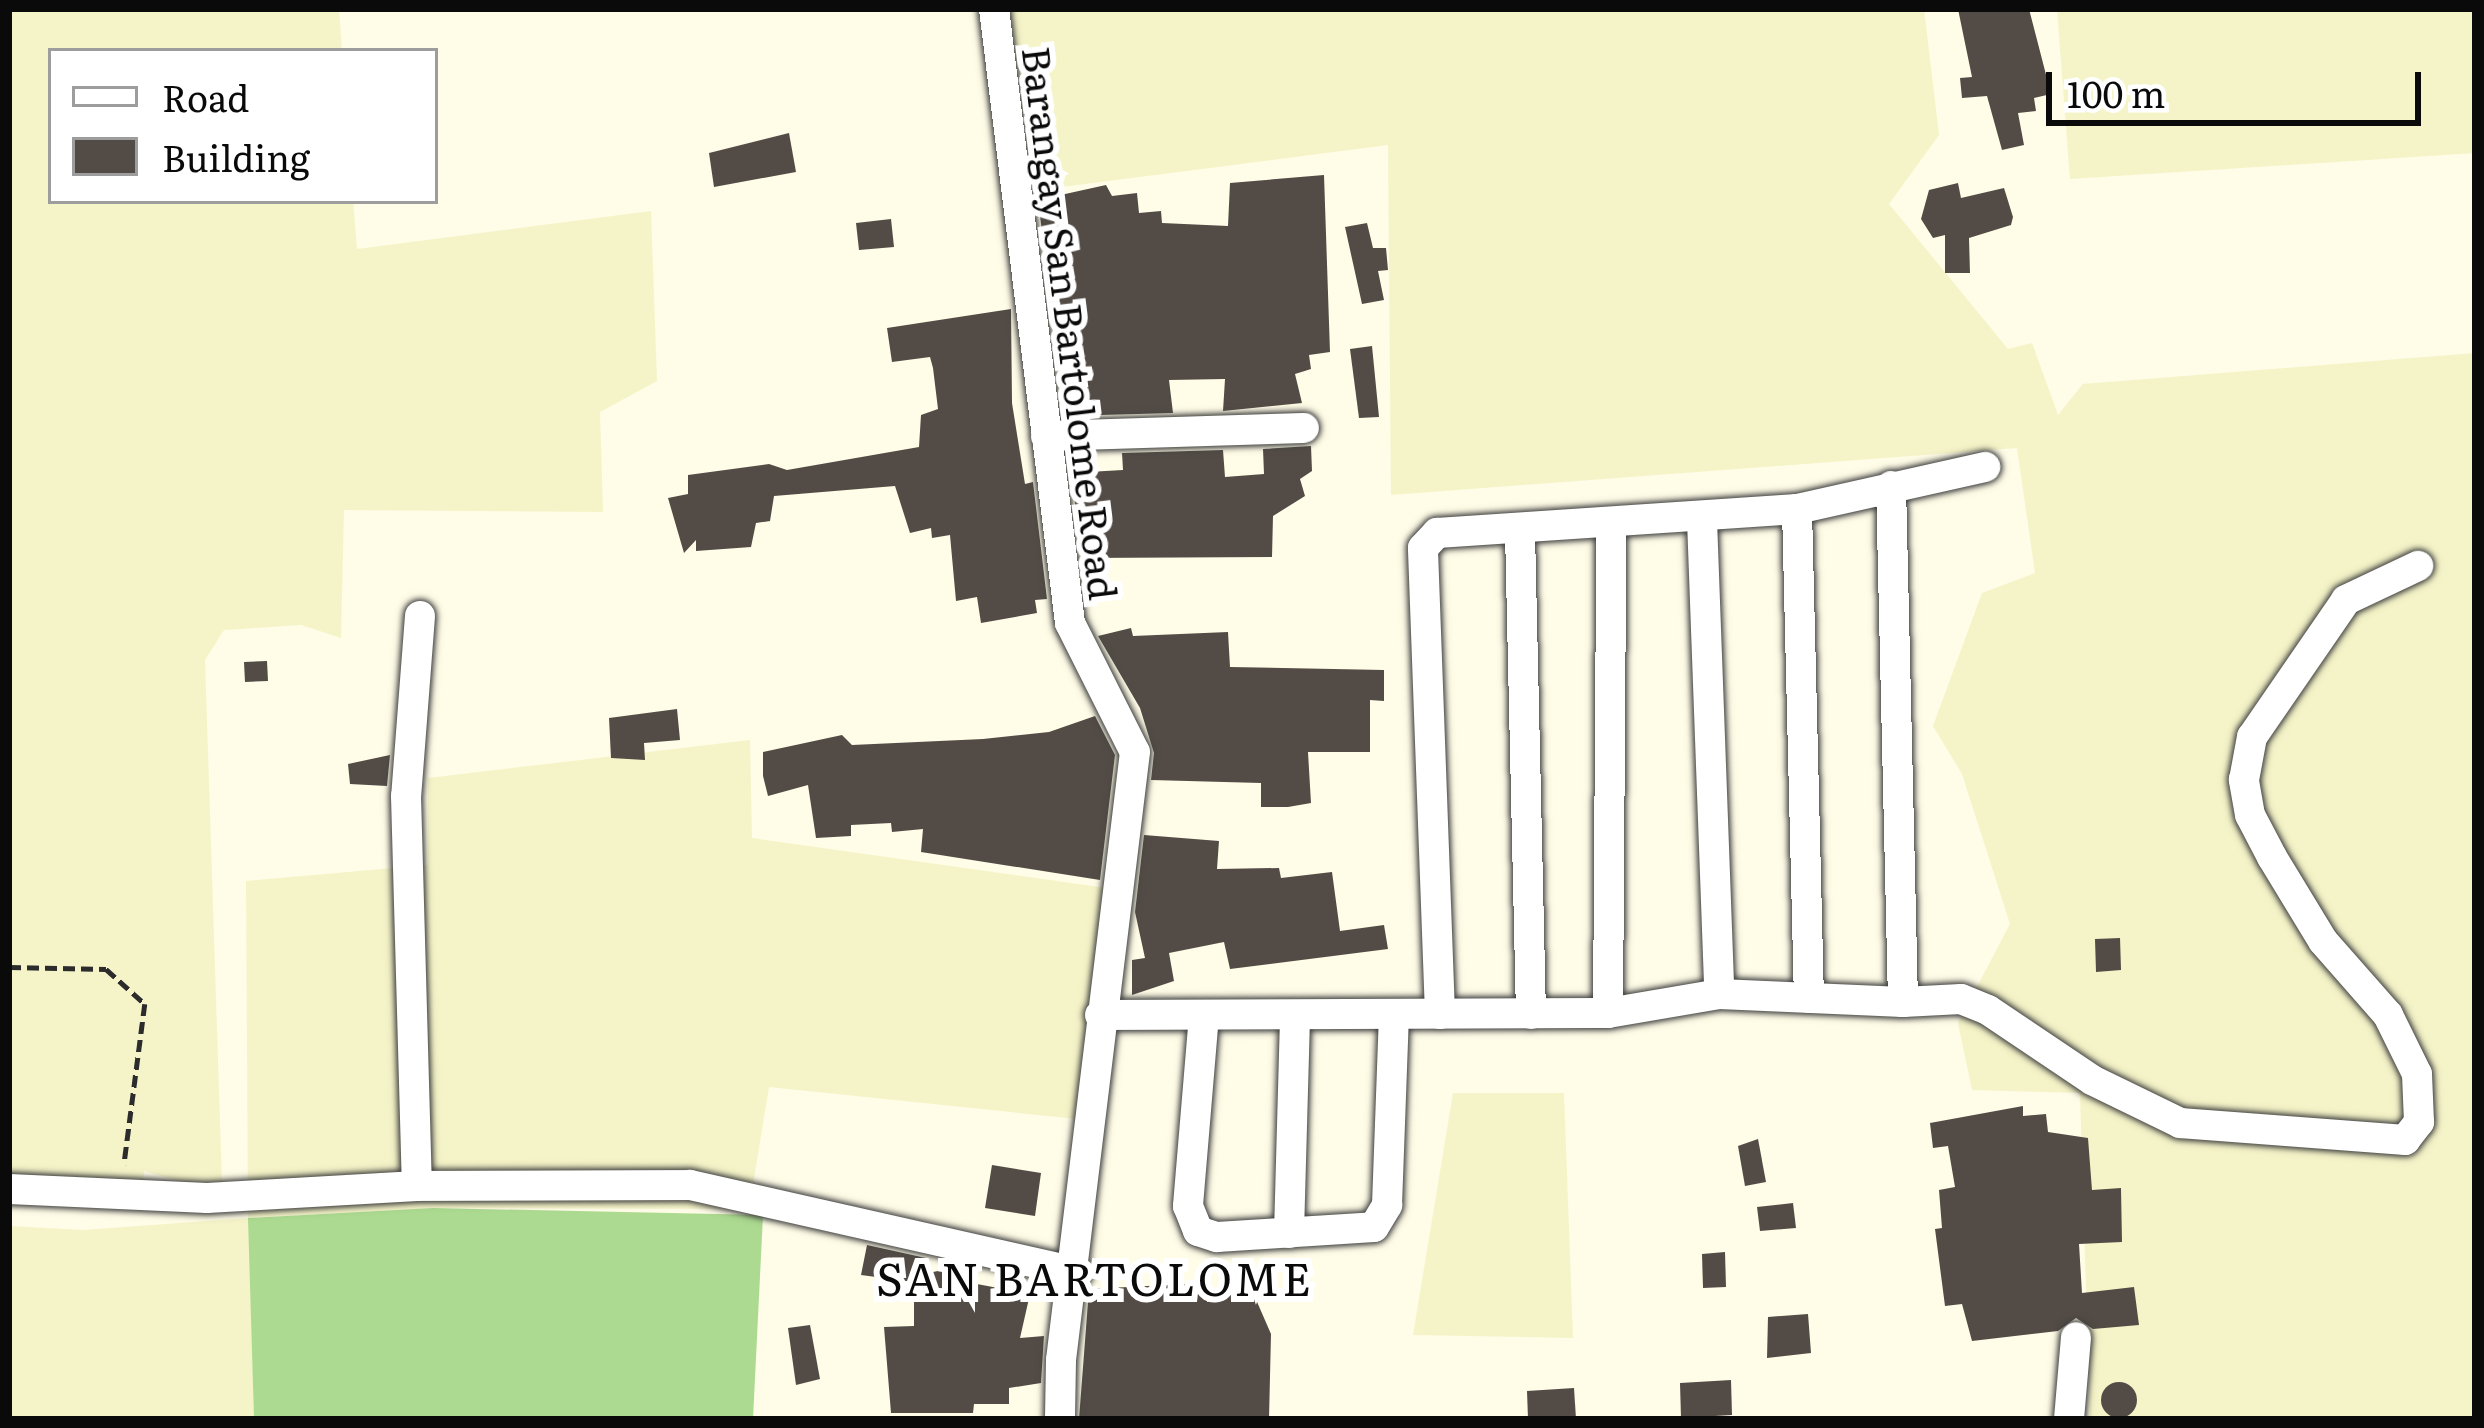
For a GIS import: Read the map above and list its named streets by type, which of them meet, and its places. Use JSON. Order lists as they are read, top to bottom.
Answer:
{
  "streets": {
    "street": ["Barangay San Bartolome Road"]
  },
  "districts": ["SAN BARTOLOME"],
  "legend": ["Road", "Building"],
  "scale_bar": "100 m"
}
